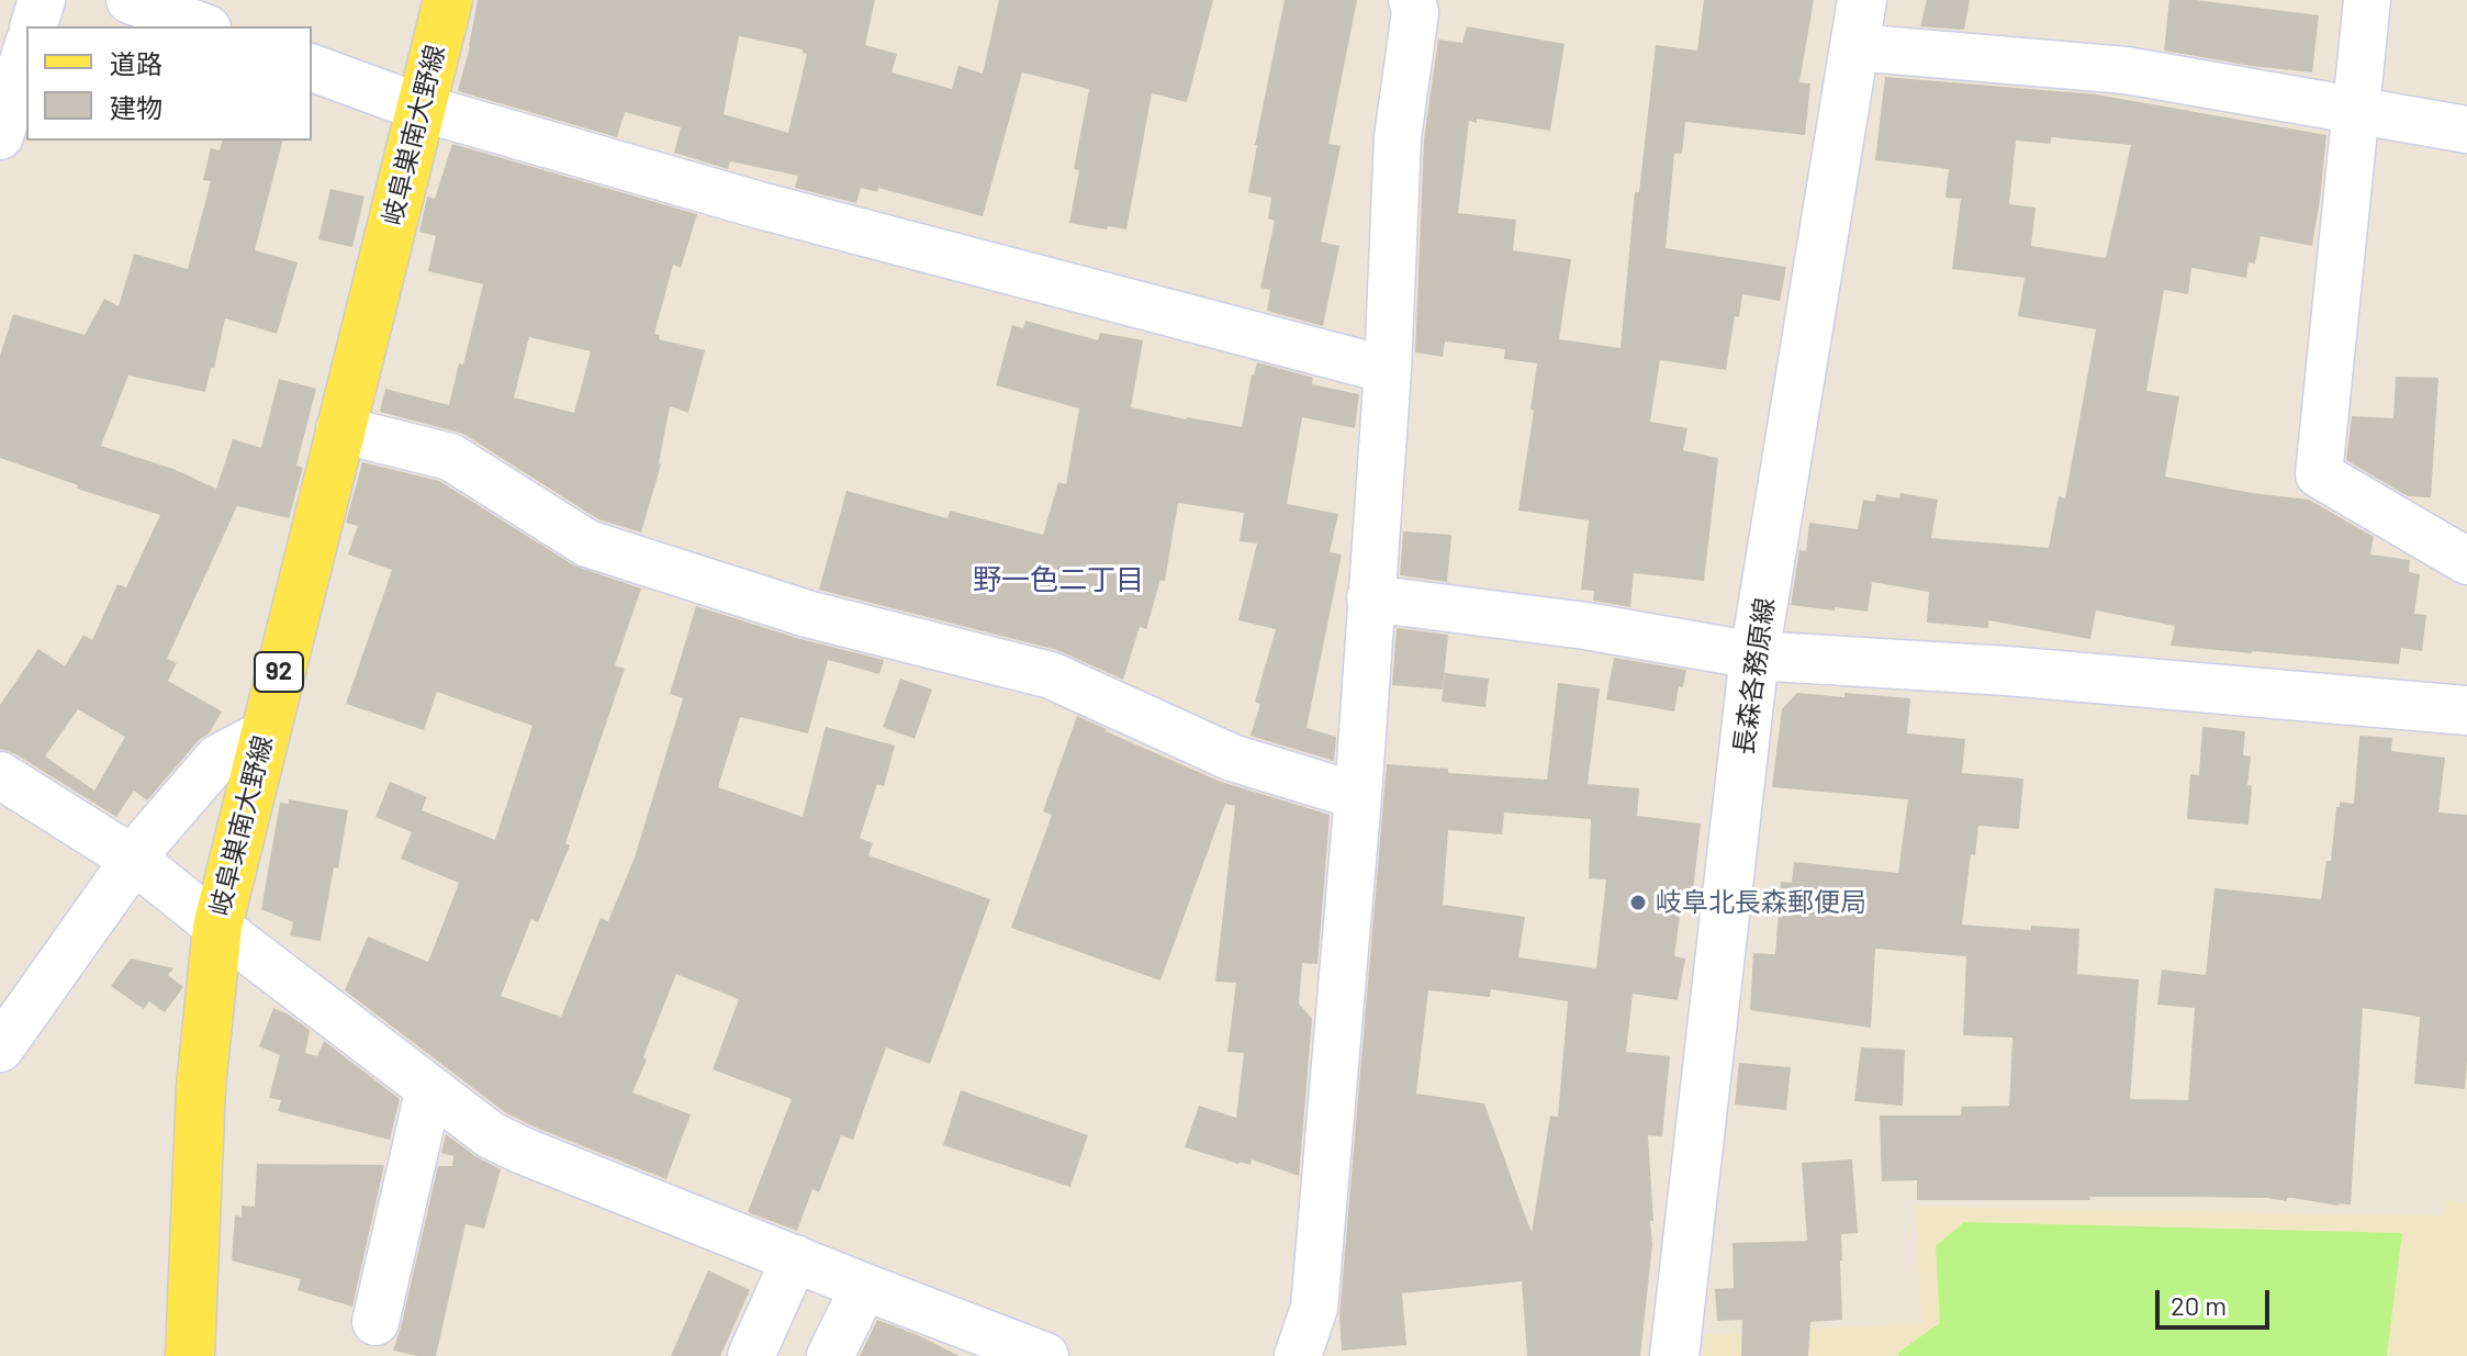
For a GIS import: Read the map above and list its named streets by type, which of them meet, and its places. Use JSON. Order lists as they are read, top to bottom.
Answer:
{
  "streets": {
    "main road": ["岐阜巣南大野線", "92", "長森各務原線"]
  },
  "districts": ["野一色二丁目"],
  "places": ["岐阜北長森郵便局"],
  "legend": ["道路", "建物"],
  "scale_bar": "20 m"
}
